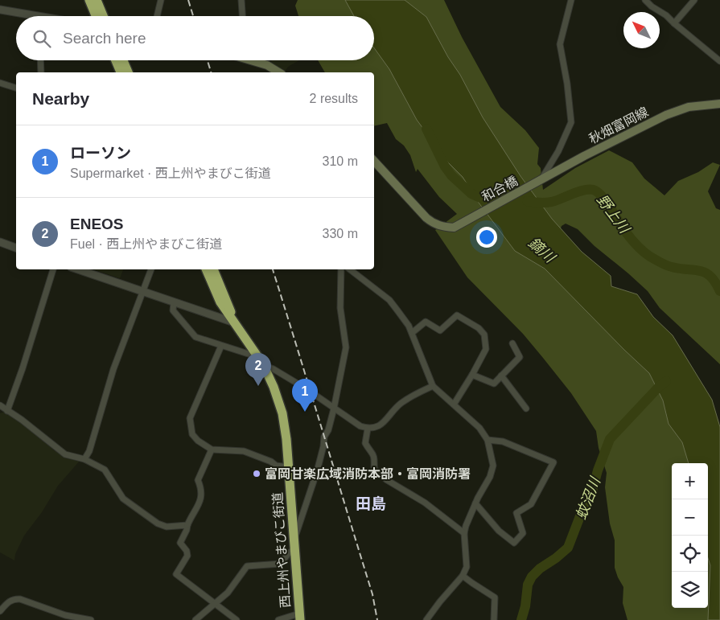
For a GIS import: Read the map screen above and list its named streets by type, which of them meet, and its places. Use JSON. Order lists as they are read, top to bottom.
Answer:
{
  "streets": {
    "highway": ["西上州やまびこ街道"],
    "main road": ["秋畑富岡線", "和合橋"]
  },
  "crossings": [
    ["秋畑富岡線", "和合橋"]
  ],
  "districts": ["田島"],
  "water": ["野上川", "鏑川", "蚊沼川"],
  "places": ["富岡甘楽広域消防本部・富岡消防署"],
  "north": "top left",
  "page": {
    "search": "Search here",
    "heading": ["Nearby", "2 results"],
    "list": [
      {
        "mark": "1",
        "name": "ローソン",
        "note": "Supermarket · 西上州やまびこ街道",
        "value": "310 m"
      },
      {
        "mark": "2",
        "name": "ENEOS",
        "note": "Fuel · 西上州やまびこ街道",
        "value": "330 m"
      }
    ],
    "pins": ["2", "1"],
    "map_buttons": ["+", "−"]
  }
}
